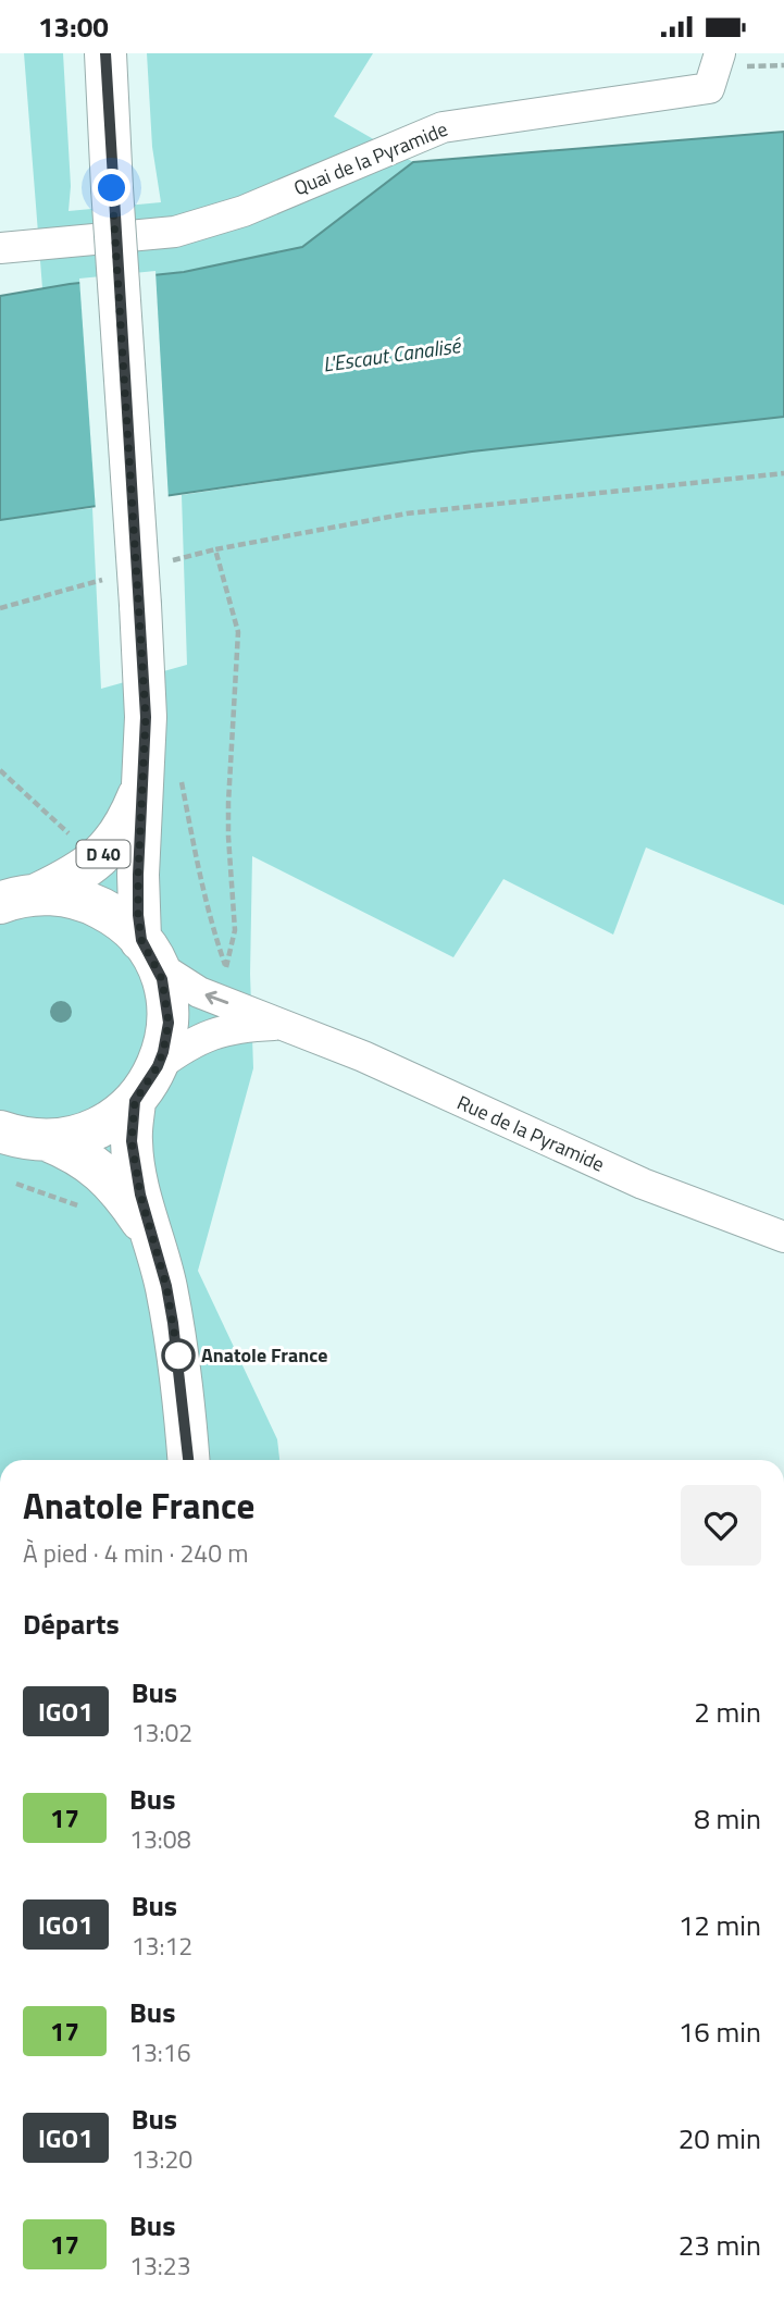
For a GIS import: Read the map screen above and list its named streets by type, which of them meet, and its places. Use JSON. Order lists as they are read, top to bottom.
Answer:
{
  "streets": {
    "main road": ["D 40"],
    "street": ["Quai de la Pyramide", "Rue de la Pyramide"]
  },
  "crossings": [
    ["D 40", "Rue de la Pyramide"]
  ],
  "water": ["L'Escaut Canalisé"],
  "places": ["Anatole France"],
  "lines": ["bus line IGO1"],
  "page": {
    "status": "13:00",
    "heading": [
      ["Anatole France", "À pied · 4 min · 240 m"],
      "Départs"
    ],
    "list": [
      {
        "mark": "IGO1",
        "name": "Bus",
        "note": "13:02",
        "value": "2 min"
      },
      {
        "mark": "17",
        "name": "Bus",
        "note": "13:08",
        "value": "8 min"
      },
      {
        "mark": "IGO1",
        "name": "Bus",
        "note": "13:12",
        "value": "12 min"
      },
      {
        "mark": "17",
        "name": "Bus",
        "note": "13:16",
        "value": "16 min"
      },
      {
        "mark": "IGO1",
        "name": "Bus",
        "note": "13:20",
        "value": "20 min"
      },
      {
        "mark": "17",
        "name": "Bus",
        "note": "13:23",
        "value": "23 min"
      }
    ]
  }
}
